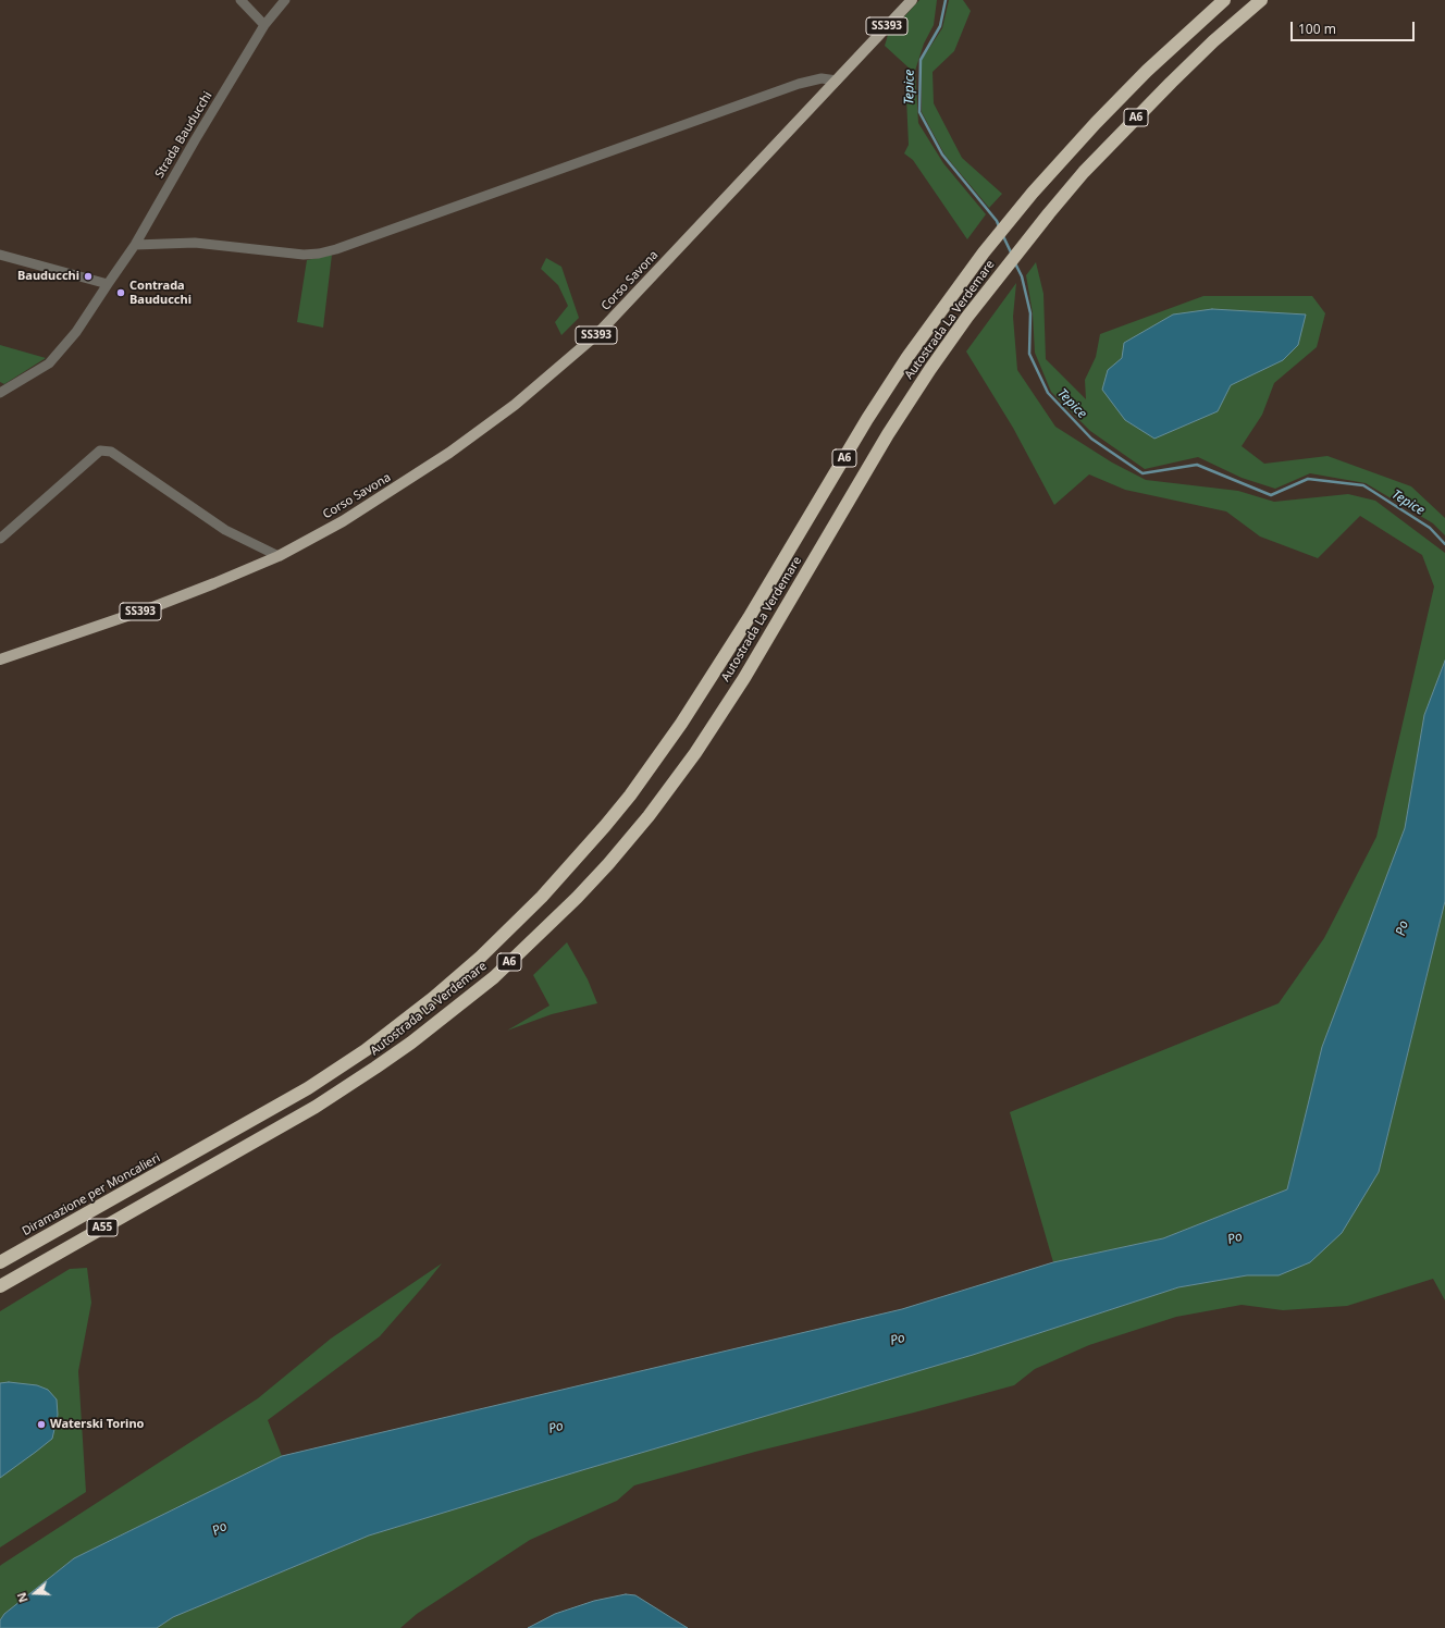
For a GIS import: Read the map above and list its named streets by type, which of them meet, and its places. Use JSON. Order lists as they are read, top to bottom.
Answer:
{
  "streets": {
    "highway": [
      "A6",
      "Autostrada La Verdemare",
      "Diramazione per Moncalieri",
      "A55"
    ],
    "main road": ["SS393", "Corso Savona"],
    "street": ["Strada Bauducchi"]
  },
  "crossings": [
    ["Autostrada La Verdemare", "Diramazione per Moncalieri"],
    ["Autostrada La Verdemare", "A55"]
  ],
  "water": ["Tepice", "Po"],
  "places": ["Bauducchi", "Contrada Bauducchi", "Waterski Torino"],
  "scale_bar": "100 m",
  "north": "left"
}
